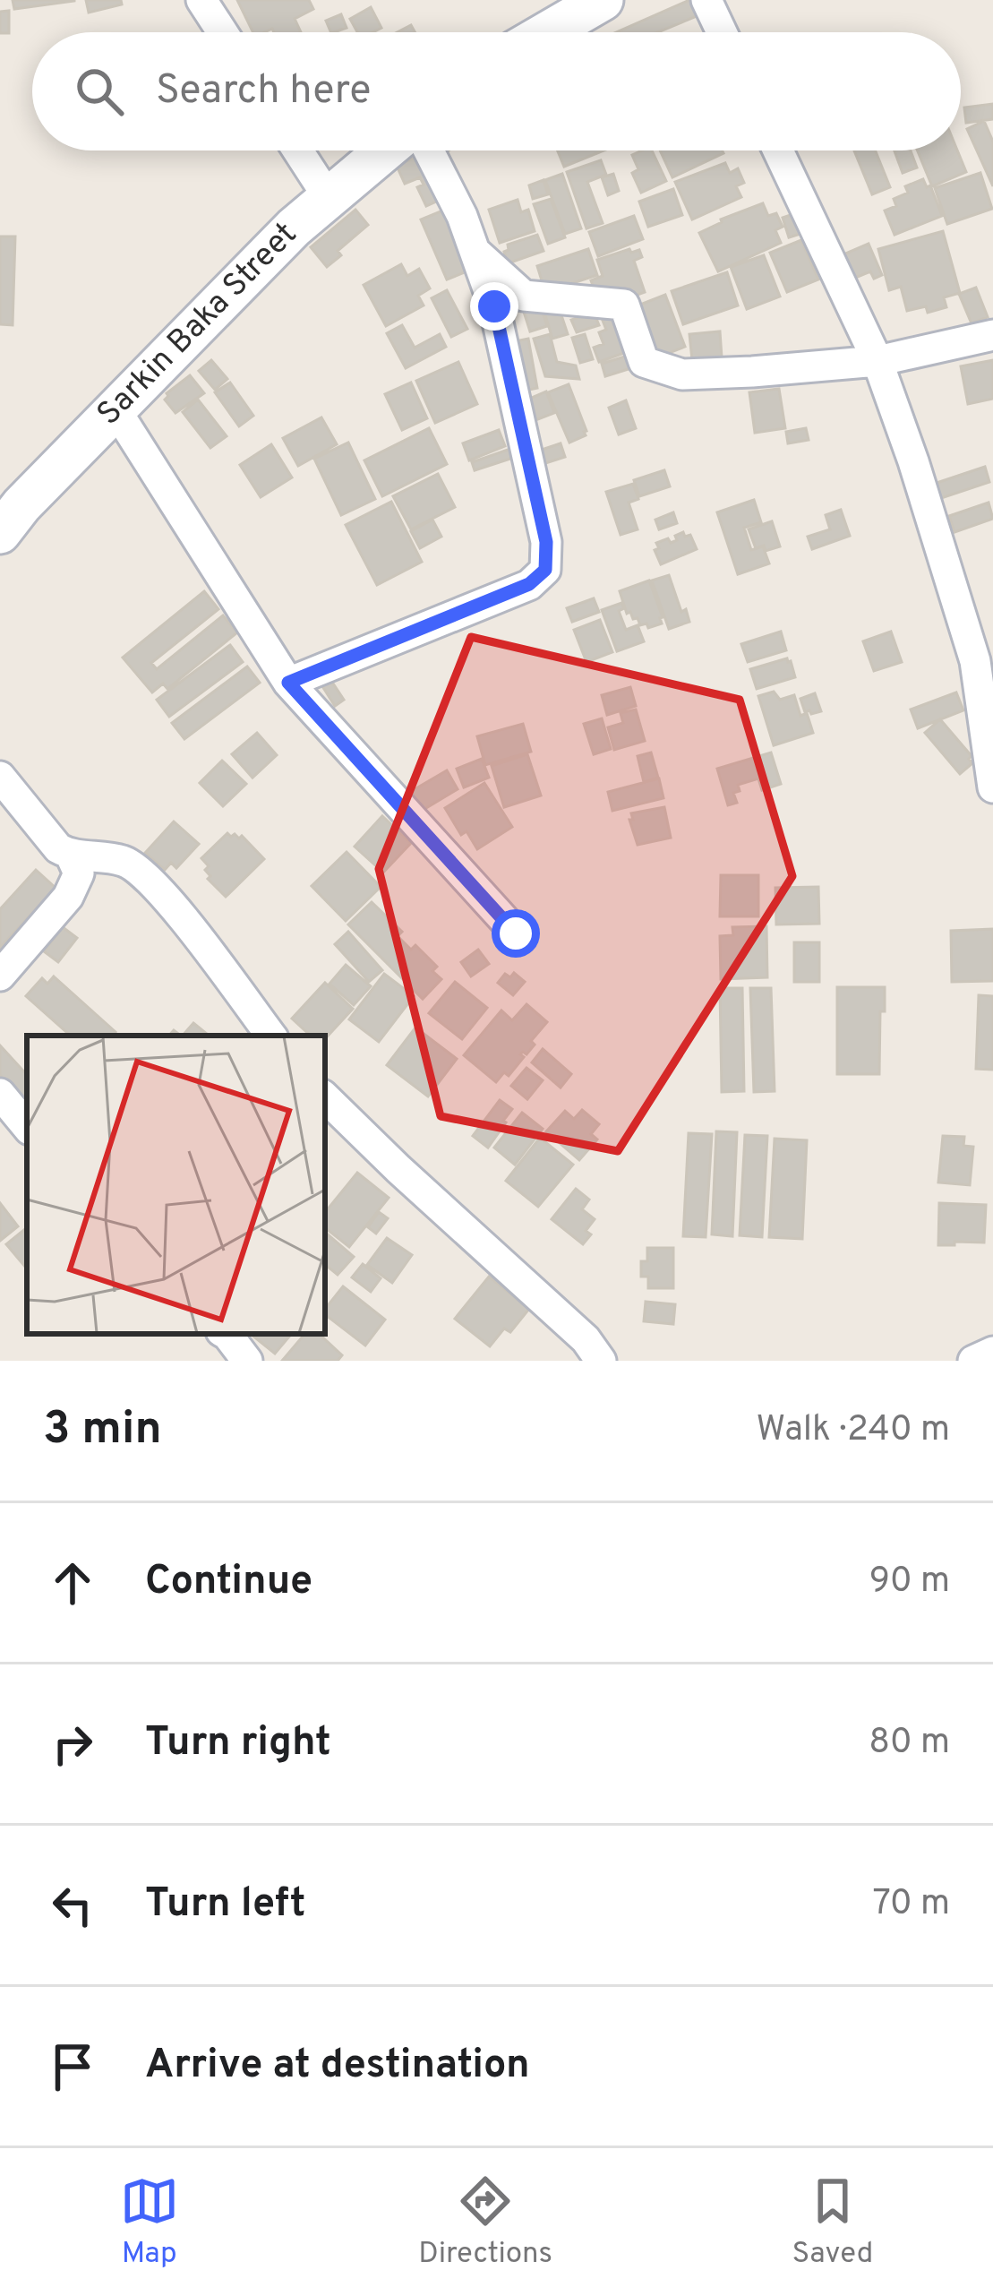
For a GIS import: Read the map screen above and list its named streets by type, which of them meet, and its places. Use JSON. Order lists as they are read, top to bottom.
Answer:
{
  "streets": {
    "street": ["Sarkin Baka Street"]
  },
  "page": {
    "search": "Search here",
    "heading": ["3 min", "Walk · 240 m"],
    "list": [
      ["Continue", "90 m"],
      ["Turn right", "80 m"],
      ["Turn left", "70 m"],
      "Arrive at destination"
    ],
    "nav": ["Map", "Directions", "Saved"]
  }
}
